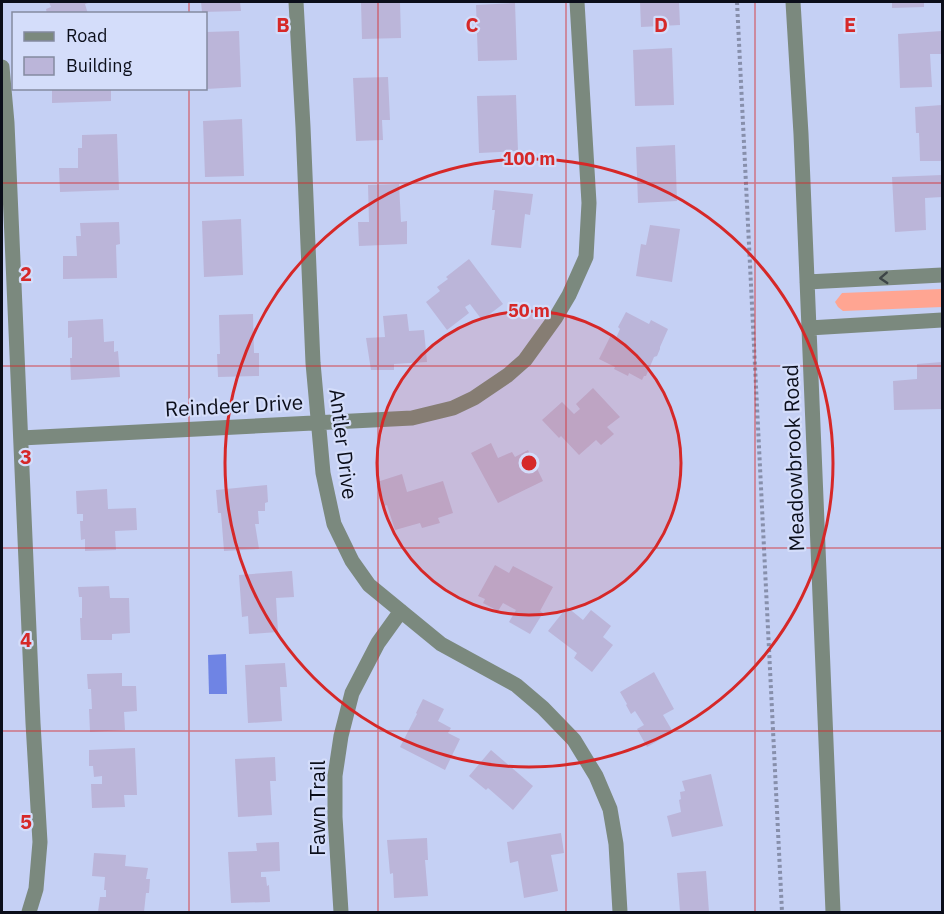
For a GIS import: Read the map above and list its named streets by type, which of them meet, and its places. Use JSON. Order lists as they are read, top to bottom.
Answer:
{
  "streets": {
    "street": [
      "Reindeer Drive",
      "Antler Drive",
      "Meadowbrook Road",
      "Fawn Trail"
    ]
  },
  "crossings": [
    ["Reindeer Drive", "Antler Drive"],
    ["Antler Drive", "Fawn Trail"]
  ],
  "legend": ["Road", "Building"],
  "grid": {
    "columns": [
      "B",
      "C",
      "D",
      "E"
    ],
    "rows": [
      "2",
      "3",
      "4",
      "5"
    ]
  },
  "rings": ["100 m", "50 m"]
}
